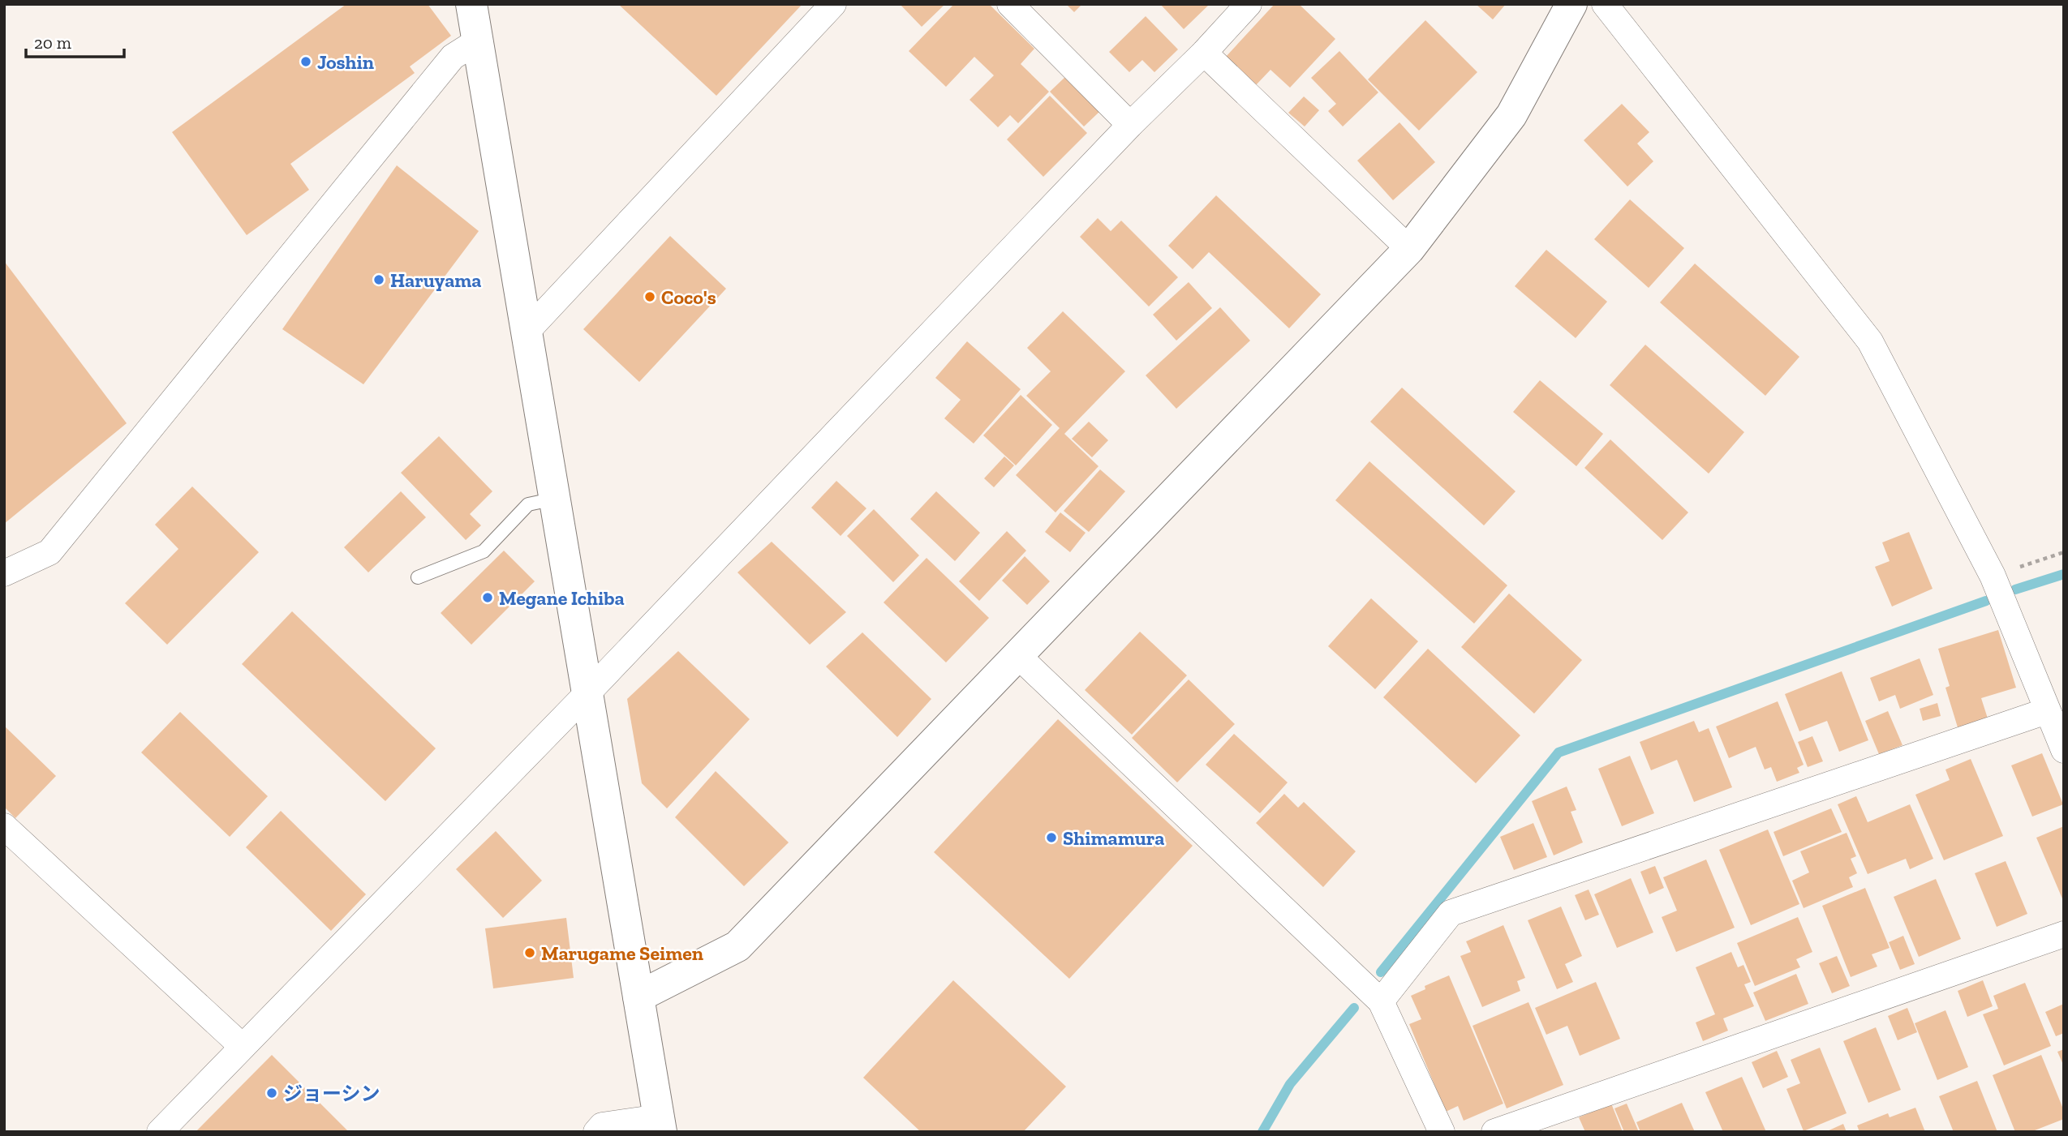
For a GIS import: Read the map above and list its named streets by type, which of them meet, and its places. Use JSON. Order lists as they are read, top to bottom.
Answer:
{
  "places": [
    "Joshin",
    "Haruyama",
    "Coco's",
    "Megane Ichiba",
    "Shimamura",
    "Marugame Seimen",
    "ジョーシン"
  ],
  "scale_bar": "20 m"
}
